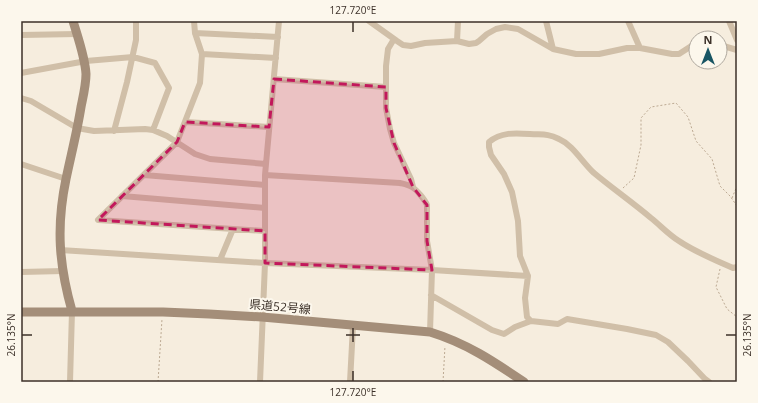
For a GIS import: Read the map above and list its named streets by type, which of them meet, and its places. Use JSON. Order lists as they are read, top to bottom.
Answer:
{
  "streets": {
    "main road": ["県道52号線"]
  },
  "north": "top",
  "coordinates": ["127.720°E", "26.135°N"]
}
